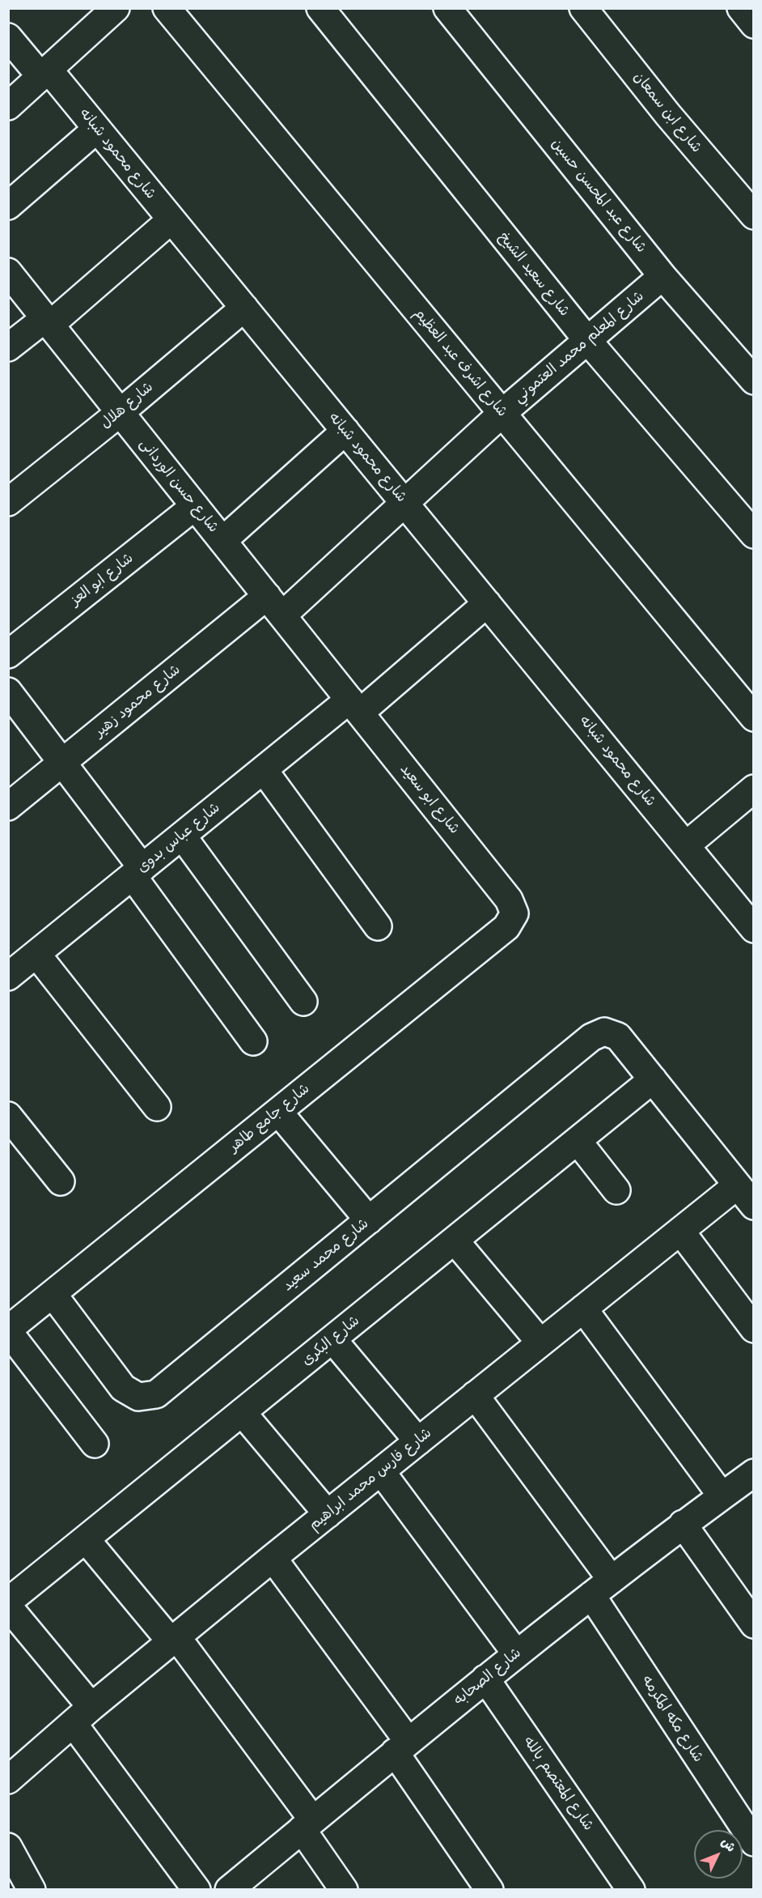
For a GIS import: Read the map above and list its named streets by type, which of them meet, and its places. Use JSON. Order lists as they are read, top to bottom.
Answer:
{
  "streets": {
    "street": [
      "شارع ابن سمعان",
      "شارع محمود شبانه",
      "شارع عبد المحسن حسين",
      "شارع سعيد الشيخ",
      "شارع المعلم محمد العتموني",
      "شارع اشرف عبد العظيم",
      "شارع هلال",
      "شارع حسن الوردانى",
      "شارع ابو العز",
      "شارع محمود زهير",
      "شارع ابو سعيد",
      "شارع عباس بدوى",
      "شارع جامع طاهر",
      "شارع محمد سعيد",
      "شارع البكرى",
      "شارع فارس محمد ابراهيم",
      "شارع الصحابه",
      "شارع مكه المكرمه",
      "شارع المعتصم بالله"
    ]
  },
  "crossings": [
    ["شارع محمود شبانه", "شارع المعلم محمد العتموني"],
    ["شارع محمود شبانه", "شارع هلال"],
    ["شارع محمود شبانه", "شارع عباس بدوى"],
    ["شارع عبد المحسن حسين", "شارع المعلم محمد العتموني"],
    ["شارع سعيد الشيخ", "شارع المعلم محمد العتموني"],
    ["شارع المعلم محمد العتموني", "شارع اشرف عبد العظيم"],
    ["شارع المعلم محمد العتموني", "شارع حسن الوردانى"],
    ["شارع المعلم محمد العتموني", "شارع محمود زهير"],
    ["شارع هلال", "شارع حسن الوردانى"],
    ["شارع حسن الوردانى", "شارع ابو العز"],
    ["شارع حسن الوردانى", "شارع محمود زهير"],
    ["شارع حسن الوردانى", "شارع ابو سعيد"],
    ["شارع حسن الوردانى", "شارع عباس بدوى"],
    ["شارع ابو سعيد", "شارع عباس بدوى"],
    ["شارع ابو سعيد", "شارع جامع طاهر"],
    ["شارع جامع طاهر", "شارع محمد سعيد"],
    ["شارع محمد سعيد", "شارع البكرى"],
    ["شارع فارس محمد ابراهيم", "شارع مكه المكرمه"],
    ["شارع الصحابه", "شارع مكه المكرمه"],
    ["شارع الصحابه", "شارع المعتصم بالله"]
  ],
  "north": "top right"
}
